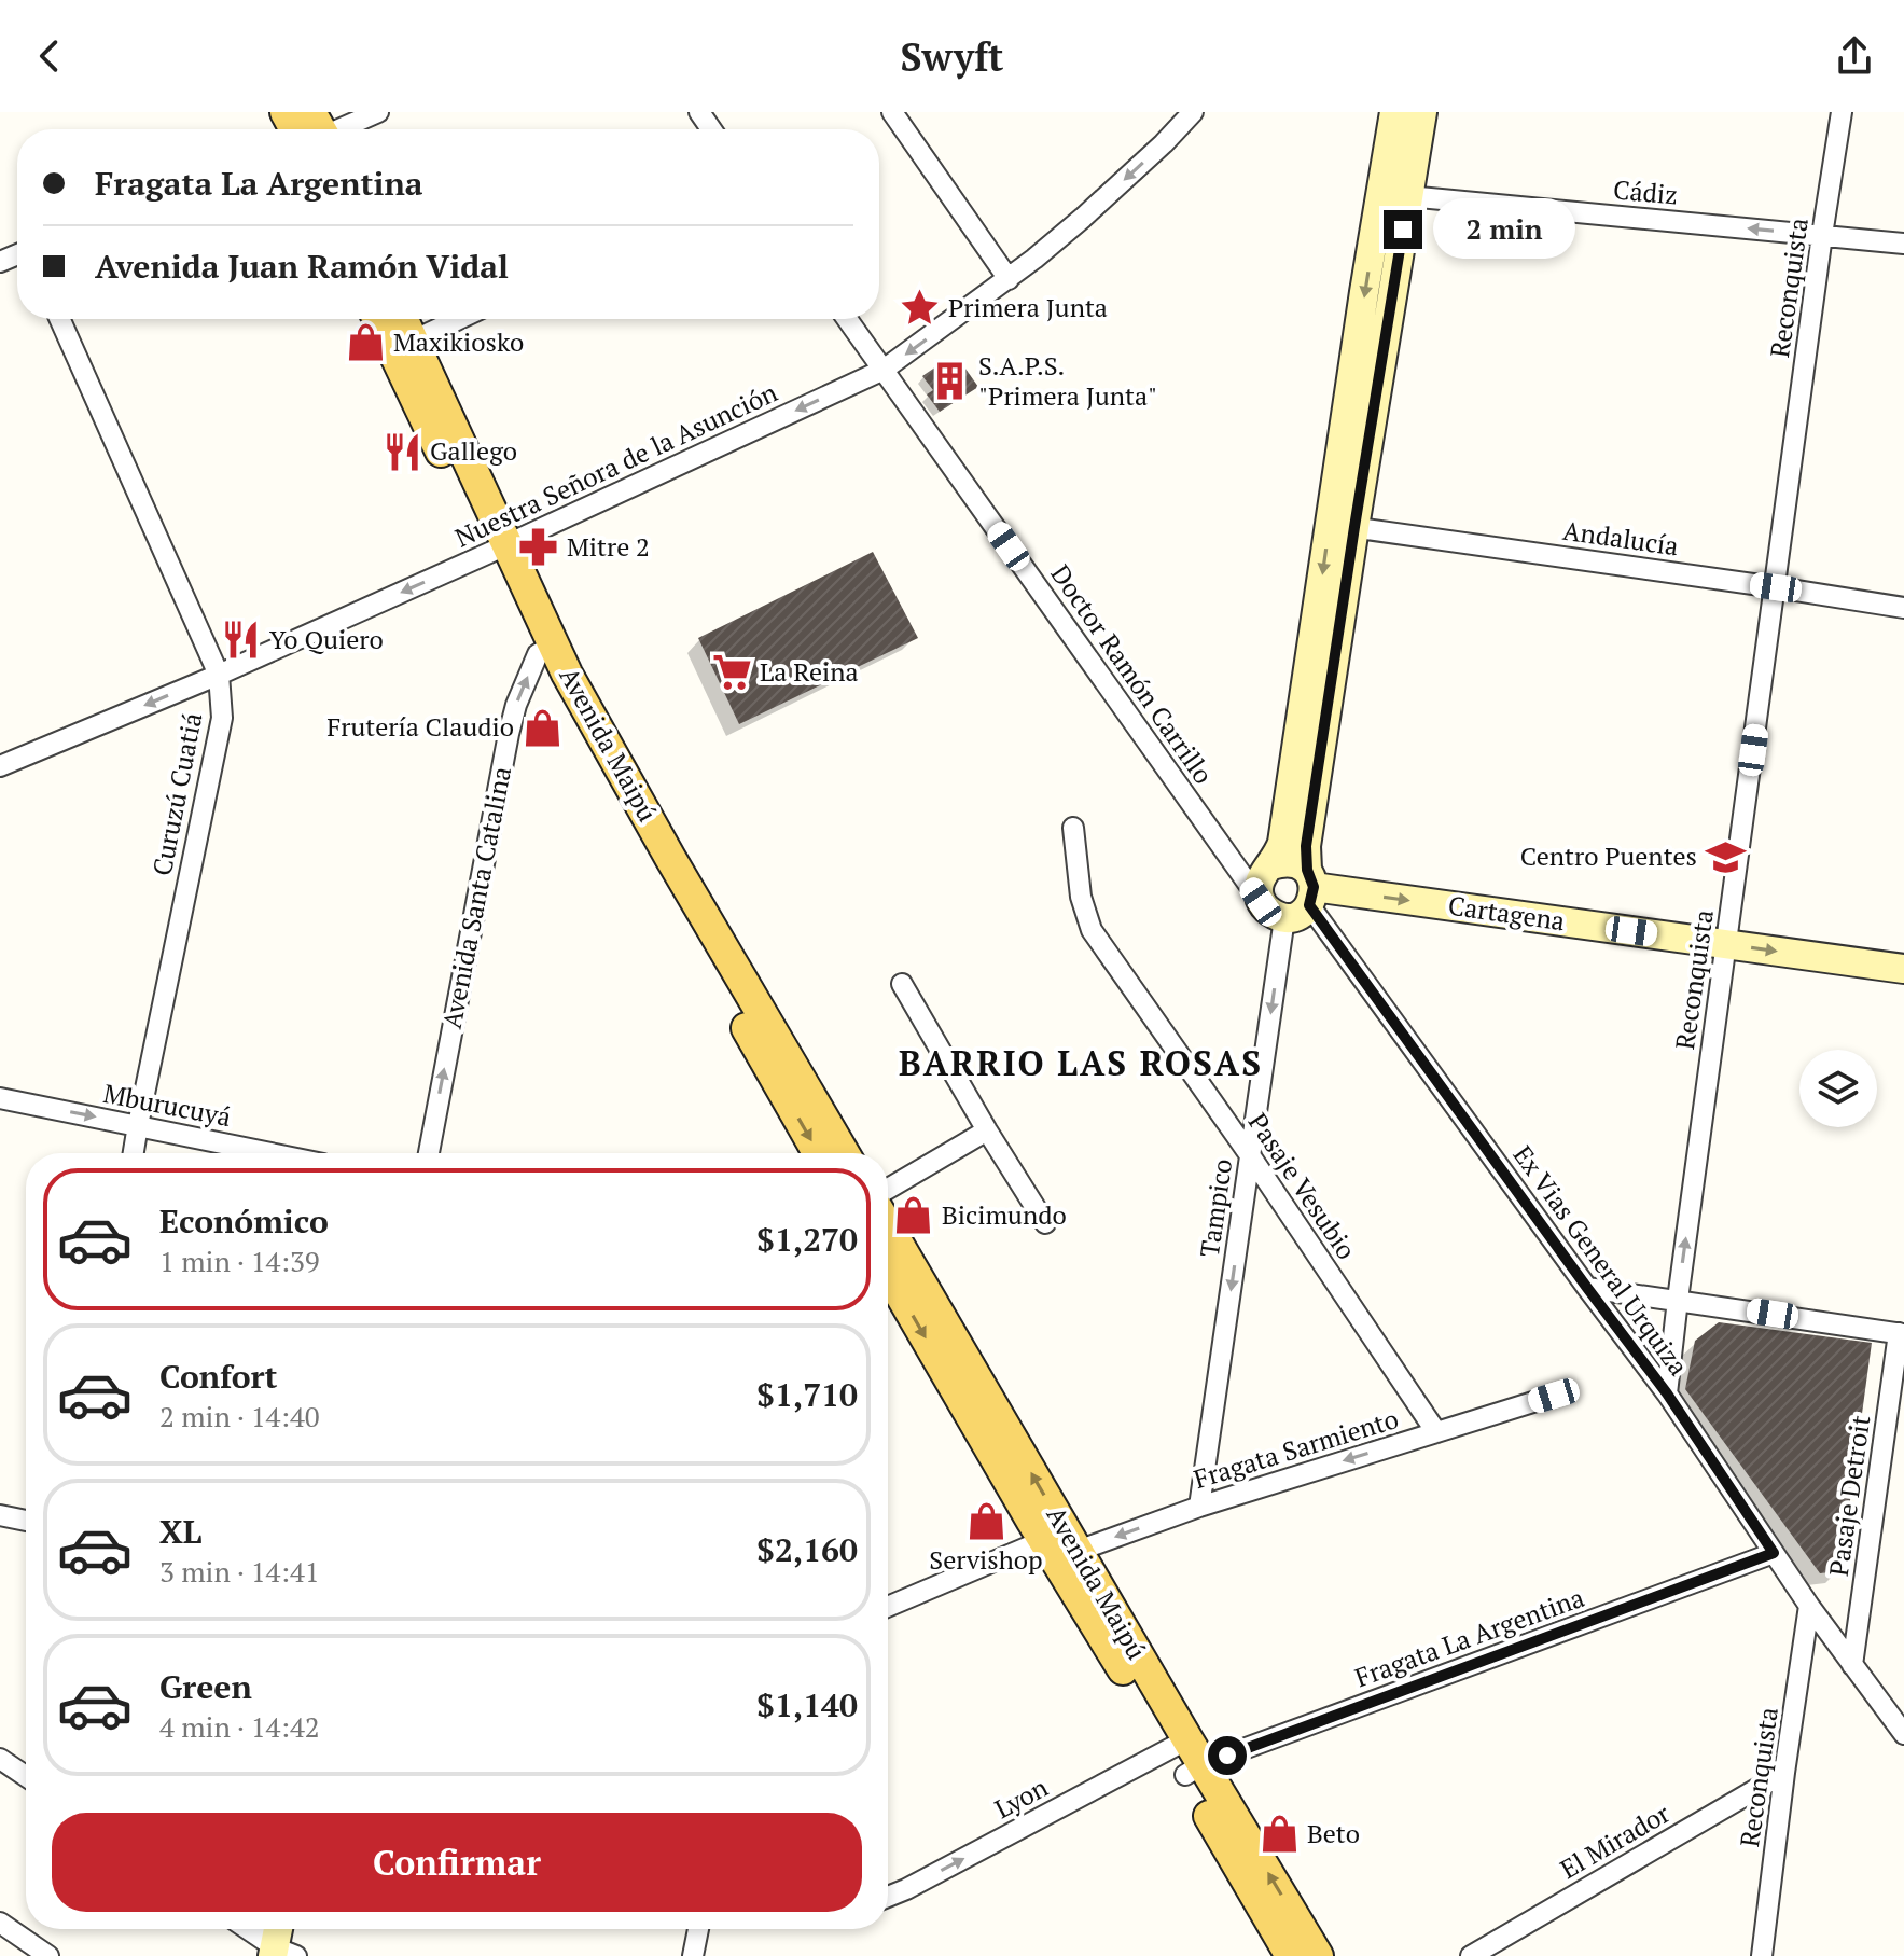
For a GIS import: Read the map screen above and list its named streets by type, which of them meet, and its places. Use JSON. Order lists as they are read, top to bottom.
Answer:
{
  "streets": {
    "main road": ["Avenida Maipú", "Cartagena"],
    "street": [
      "Cádiz",
      "Reconquista",
      "Nuestra Señora de la Asunción",
      "Andalucía",
      "Doctor Ramón Carrillo",
      "Curuzú Cuatiá",
      "Avenida Santa Catalina",
      "Mburucuyá",
      "Pasaje Vesubio",
      "Tampico",
      "Ex Vias General Urquiza",
      "Fragata Sarmiento",
      "Pasaje Detroit",
      "Fragata La Argentina",
      "Lyon",
      "El Mirador"
    ]
  },
  "crossings": [
    ["Cádiz", "Reconquista"],
    ["Reconquista", "Andalucía"],
    ["Reconquista", "Cartagena"],
    ["Reconquista", "Ex Vias General Urquiza"],
    ["Reconquista", "El Mirador"],
    ["Nuestra Señora de la Asunción", "Doctor Ramón Carrillo"],
    ["Nuestra Señora de la Asunción", "Avenida Maipú"],
    ["Nuestra Señora de la Asunción", "Curuzú Cuatiá"],
    ["Doctor Ramón Carrillo", "Cartagena"],
    ["Doctor Ramón Carrillo", "Tampico"],
    ["Doctor Ramón Carrillo", "Ex Vias General Urquiza"],
    ["Avenida Maipú", "Avenida Santa Catalina"],
    ["Avenida Maipú", "Fragata Sarmiento"],
    ["Avenida Maipú", "Fragata La Argentina"],
    ["Avenida Maipú", "Lyon"],
    ["Curuzú Cuatiá", "Mburucuyá"],
    ["Cartagena", "Tampico"],
    ["Cartagena", "Ex Vias General Urquiza"],
    ["Pasaje Vesubio", "Tampico"],
    ["Pasaje Vesubio", "Fragata Sarmiento"],
    ["Tampico", "Ex Vias General Urquiza"],
    ["Tampico", "Fragata Sarmiento"],
    ["Ex Vias General Urquiza", "Pasaje Detroit"],
    ["Ex Vias General Urquiza", "Fragata La Argentina"],
    ["Fragata La Argentina", "Lyon"]
  ],
  "one_way": [
    "Cádiz",
    "Nuestra Señora de la Asunción",
    "Avenida Santa Catalina",
    "Cartagena",
    "Mburucuyá",
    "Tampico",
    "Fragata Sarmiento",
    "Lyon"
  ],
  "districts": ["BARRIO LAS ROSAS"],
  "places": {
    "place": ["Primera Junta"],
    "shop": [
      "Maxikiosko",
      "Frutería Claudio",
      "Bicimundo",
      "Servishop",
      "Beto"
    ],
    "building": ["S.A.P.S. \"Primera Junta\""],
    "restaurant": ["Gallego", "Yo Quiero"],
    "pharmacy": ["Mitre 2"],
    "supermarket": ["La Reina"],
    "school or university": ["Centro Puentes"]
  },
  "page": {
    "header": "Swyft",
    "banner": ["Fragata La Argentina", "Avenida Juan Ramón Vidal"],
    "bubble": "2 min",
    "list": [
      {
        "name": "Económico",
        "note": "1 min · 14:39",
        "value": "$1,270"
      },
      {
        "name": "Confort",
        "note": "2 min · 14:40",
        "value": "$1,710"
      },
      {
        "name": "XL",
        "note": "3 min · 14:41",
        "value": "$2,160"
      },
      {
        "name": "Green",
        "note": "4 min · 14:42",
        "value": "$1,140"
      }
    ],
    "buttons": "Confirmar"
  }
}
